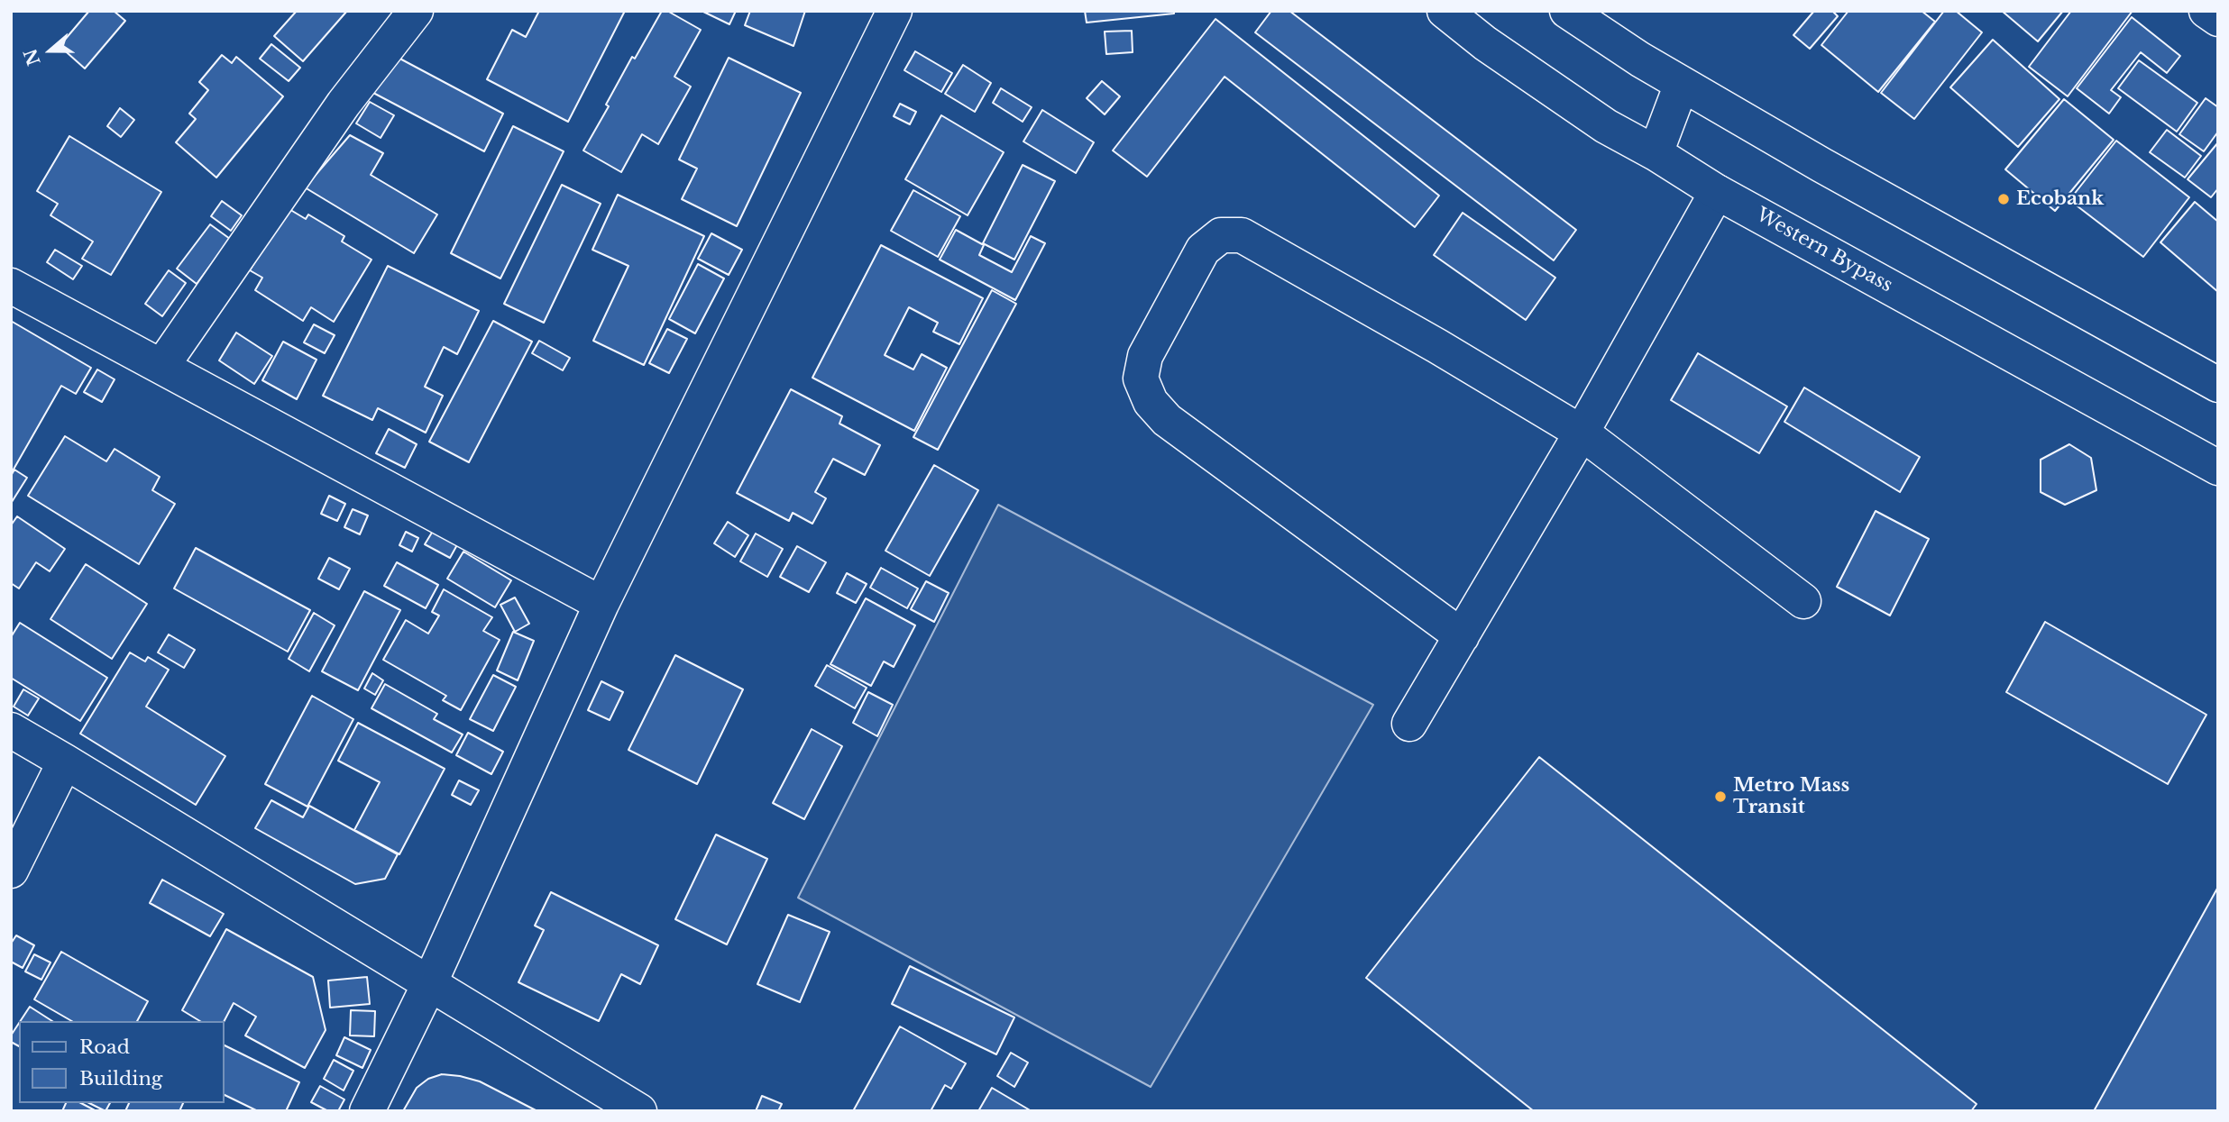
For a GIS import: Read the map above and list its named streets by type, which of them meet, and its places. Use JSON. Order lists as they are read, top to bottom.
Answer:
{
  "streets": {
    "main road": ["Western Bypass"]
  },
  "places": ["Ecobank", "Metro Mass Transit"],
  "legend": ["Road", "Building"],
  "north": "left"
}
